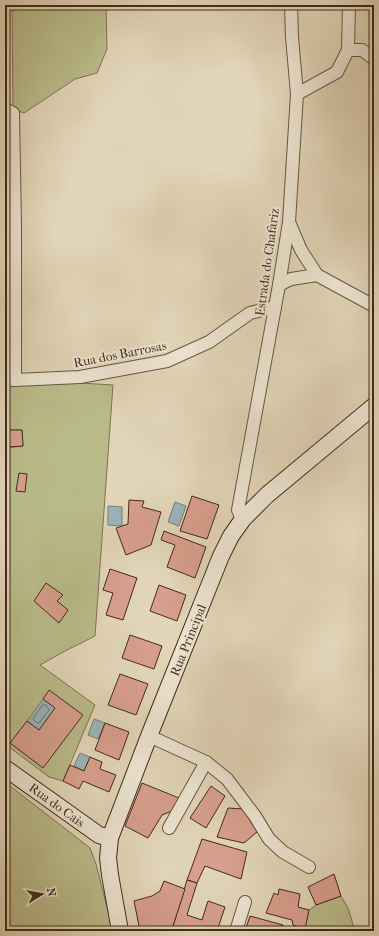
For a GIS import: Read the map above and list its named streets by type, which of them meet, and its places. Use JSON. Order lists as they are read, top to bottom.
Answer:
{
  "streets": {
    "street": [
      "Estrada do Chafariz",
      "Rua dos Barrosas",
      "Rua Principal",
      "Rua do Cais"
    ]
  },
  "crossings": [
    ["Estrada do Chafariz", "Rua dos Barrosas"],
    ["Estrada do Chafariz", "Rua Principal"],
    ["Rua Principal", "Rua do Cais"]
  ],
  "north": "right"
}
